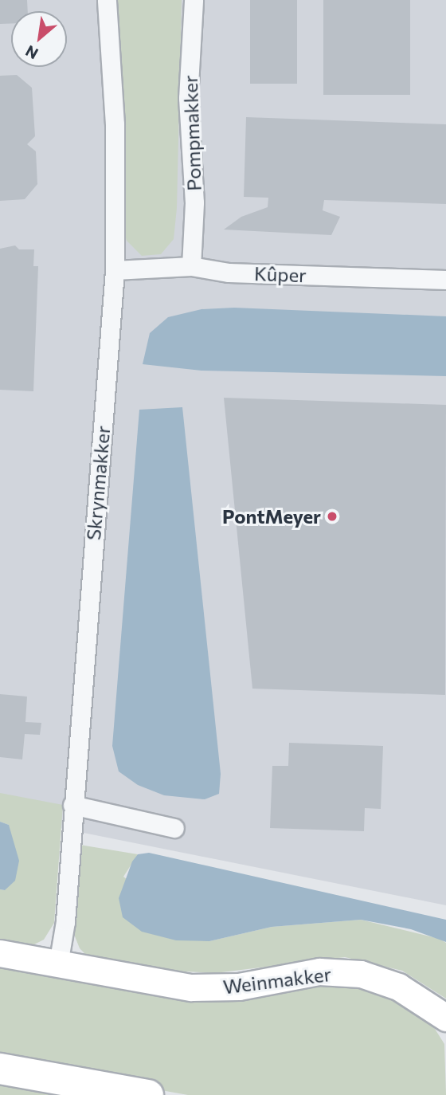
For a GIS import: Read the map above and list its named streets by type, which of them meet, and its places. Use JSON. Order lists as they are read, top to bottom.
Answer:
{
  "streets": {
    "main road": ["Weinmakker"],
    "street": ["Pompmakker", "Kûper", "Skrynmakker"]
  },
  "crossings": [
    ["Pompmakker", "Kûper"],
    ["Kûper", "Skrynmakker"],
    ["Skrynmakker", "Weinmakker"]
  ],
  "places": ["PontMeyer"],
  "north": "bottom left"
}
